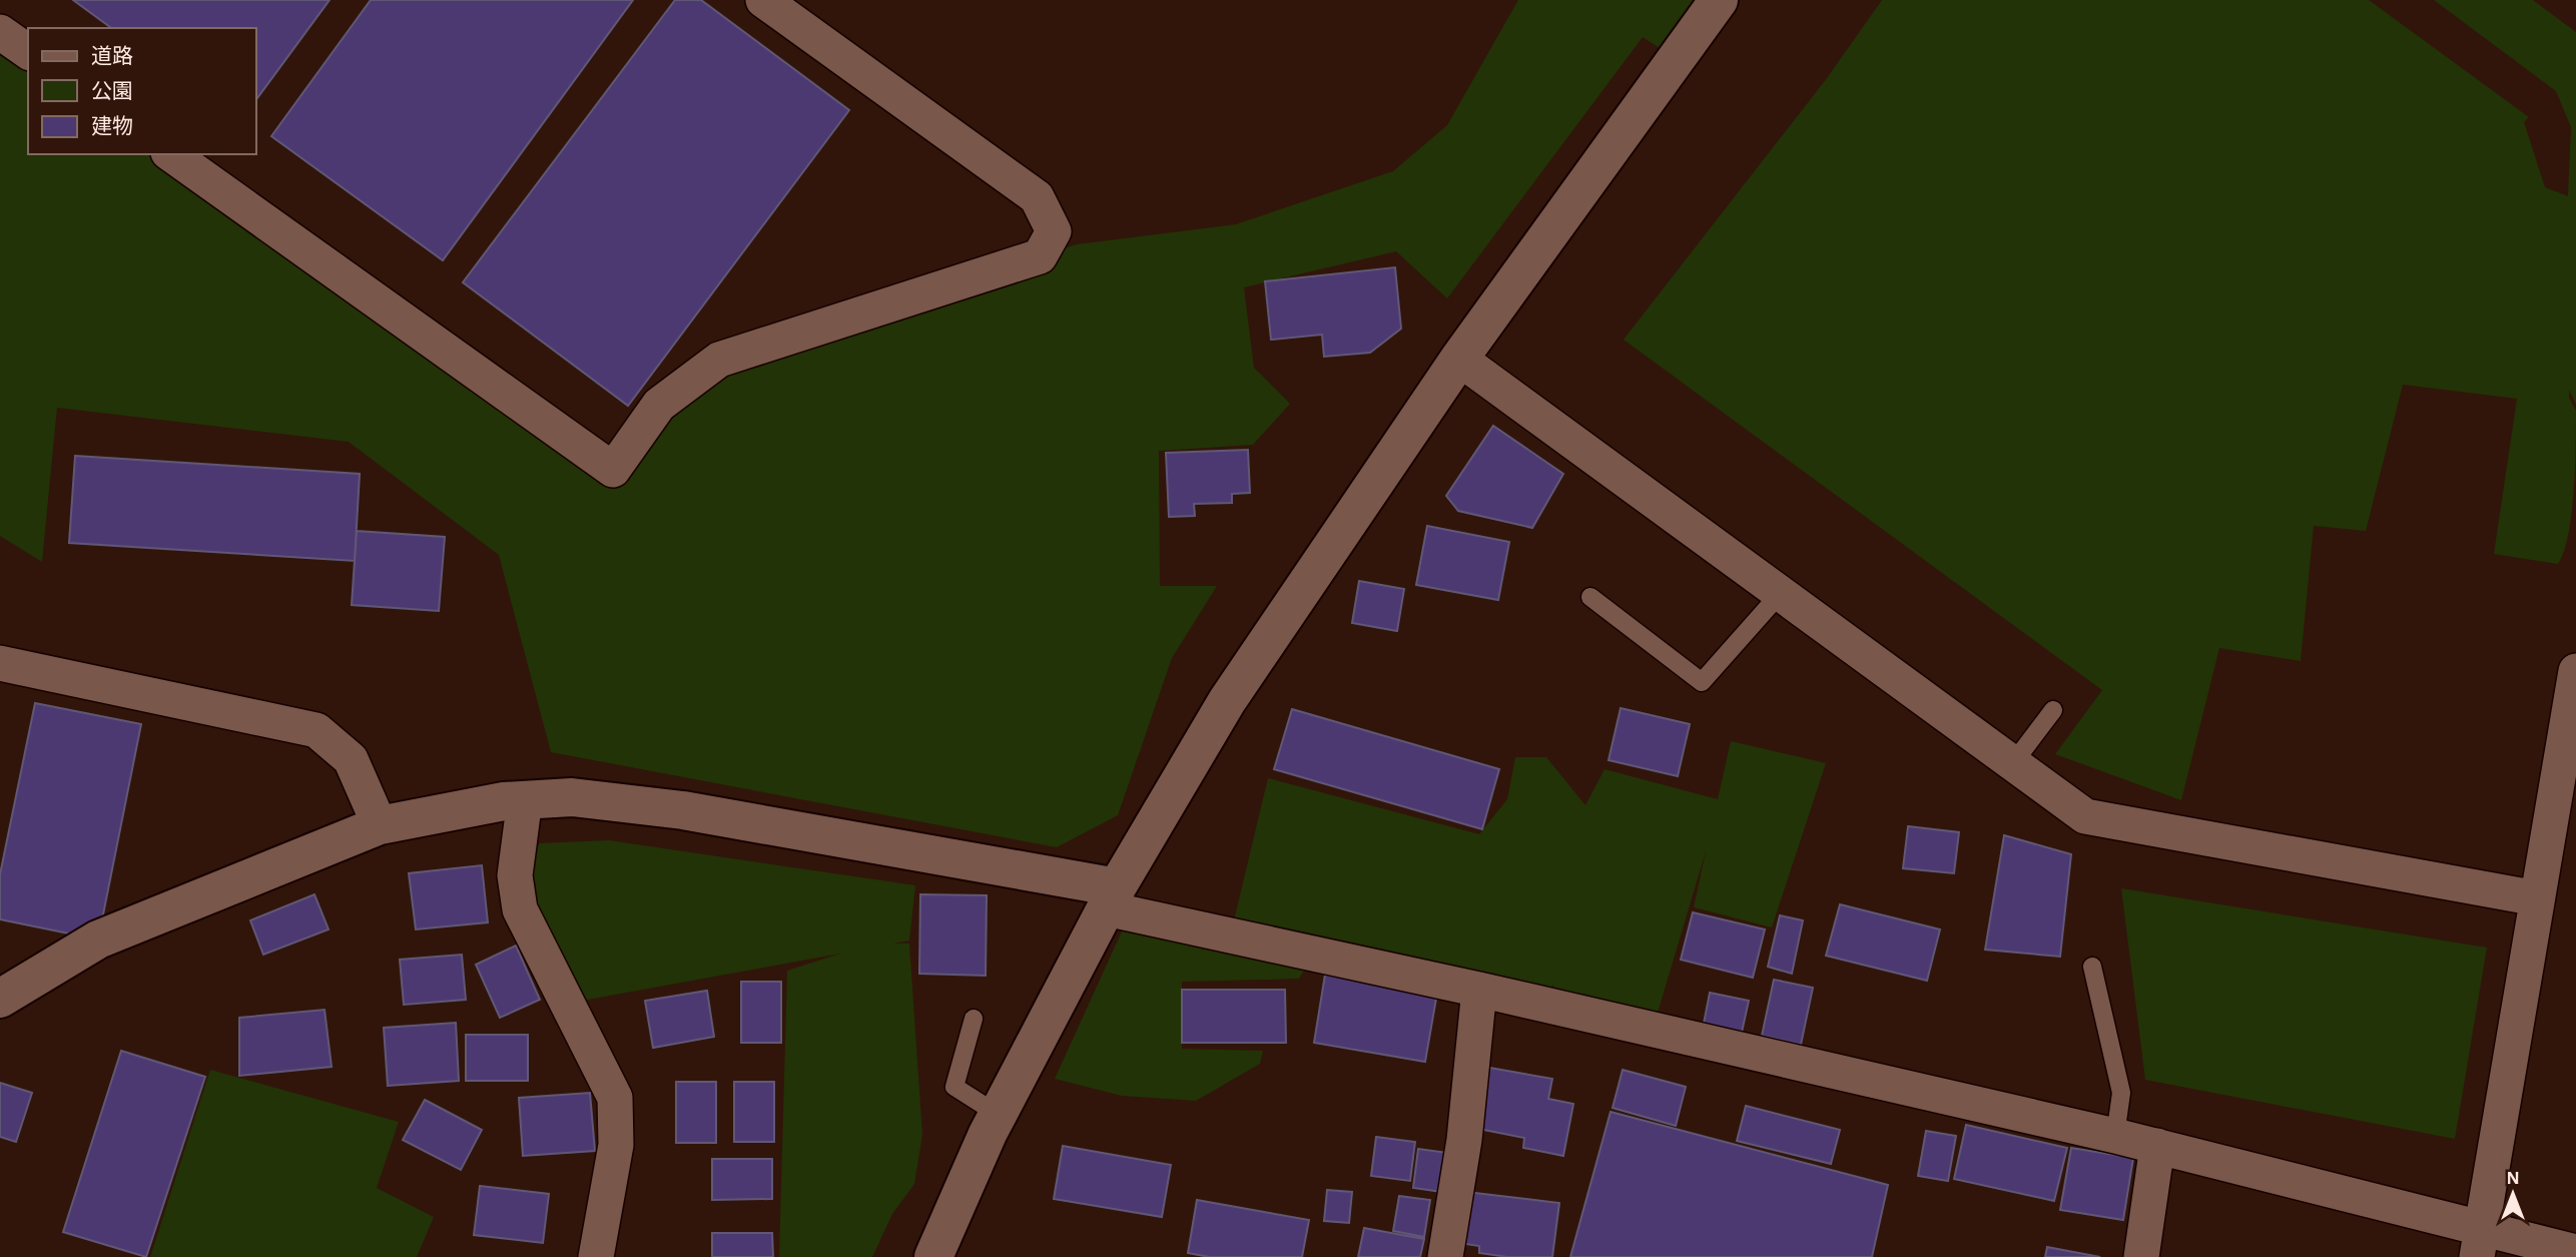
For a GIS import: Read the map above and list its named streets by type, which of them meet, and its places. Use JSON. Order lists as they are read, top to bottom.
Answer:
{
  "legend": ["道路", "公園", "建物"],
  "north": "top"
}
